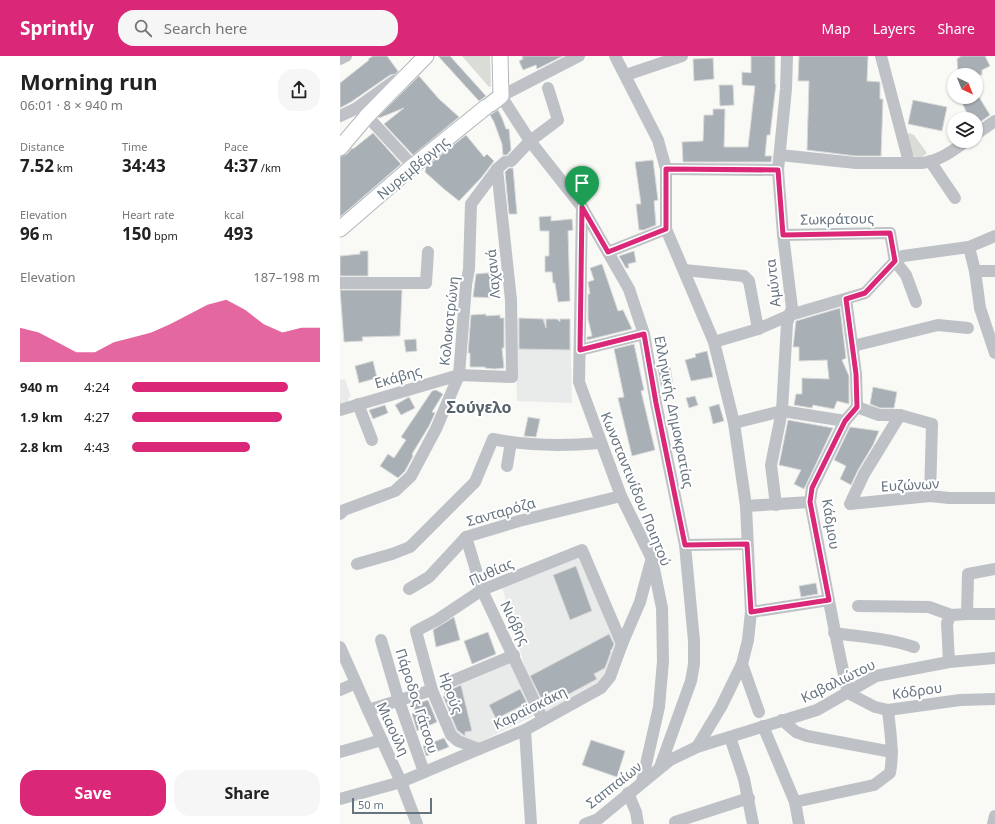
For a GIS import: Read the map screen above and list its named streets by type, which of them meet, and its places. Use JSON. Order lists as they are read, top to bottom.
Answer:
{
  "streets": {
    "main road": ["Νυρεμβέργης"],
    "street": [
      "Σωκράτους",
      "Λαχανά",
      "Αμύντα",
      "Κολοκοτρώνη",
      "Εκάβης",
      "Ελληνικής Δημοκρατίας",
      "Ευζώνων",
      "Κωνσταντινίδου Ποιητού",
      "Σανταρόζα",
      "Κάδμου",
      "Πυθίας",
      "Νιόβης",
      "Καβαλιώτου",
      "Κόδρου",
      "Ηρούς",
      "Πάροδος Γάτσου",
      "Καραϊσκάκη",
      "Μιαούλη",
      "Σαππαίων"
    ]
  },
  "crossings": [
    ["Νυρεμβέργης", "Ελληνικής Δημοκρατίας"],
    ["Σωκράτους", "Αμύντα"],
    ["Λαχανά", "Κολοκοτρώνη"],
    ["Λαχανά", "Εκάβης"],
    ["Κολοκοτρώνη", "Εκάβης"],
    ["Κολοκοτρώνη", "Ελληνικής Δημοκρατίας"],
    ["Ελληνικής Δημοκρατίας", "Κωνσταντινίδου Ποιητού"],
    ["Ελληνικής Δημοκρατίας", "Σαππαίων"],
    ["Κωνσταντινίδου Ποιητού", "Σανταρόζα"],
    ["Κωνσταντινίδου Ποιητού", "Καραϊσκάκη"],
    ["Κωνσταντινίδου Ποιητού", "Σαππαίων"],
    ["Σανταρόζα", "Νιόβης"],
    ["Κάδμου", "Καβαλιώτου"],
    ["Κάδμου", "Κόδρου"],
    ["Πυθίας", "Νιόβης"],
    ["Πυθίας", "Ηρούς"],
    ["Πυθίας", "Καραϊσκάκη"],
    ["Νιόβης", "Καραϊσκάκη"],
    ["Καβαλιώτου", "Κόδρου"],
    ["Καβαλιώτου", "Σαππαίων"],
    ["Ηρούς", "Καραϊσκάκη"],
    ["Πάροδος Γάτσου", "Καραϊσκάκη"],
    ["Καραϊσκάκη", "Μιαούλη"]
  ],
  "districts": ["Σούγελο"],
  "scale_bar": "50 m",
  "north": "bottom right",
  "page": {
    "header": "Sprintly",
    "search": "Search here",
    "nav": ["Map", "Layers", "Share"],
    "heading": ["Morning run", "06:01 · 8 × 940 m"],
    "stats": [
      ["Distance", "7.52 km"],
      ["Time", "34:43"],
      ["Pace", "4:37 /km"],
      ["Elevation", "96 m"],
      ["Heart rate", "150 bpm"],
      ["kcal", "493"]
    ],
    "chart": ["Elevation", "187–198 m"],
    "list": [
      {
        "name": "940 m",
        "note": "4:24"
      },
      {
        "name": "1.9 km",
        "note": "4:27"
      },
      {
        "name": "2.8 km",
        "note": "4:43"
      }
    ],
    "buttons": ["Save", "Share"],
    "scale": "50 m"
  }
}
